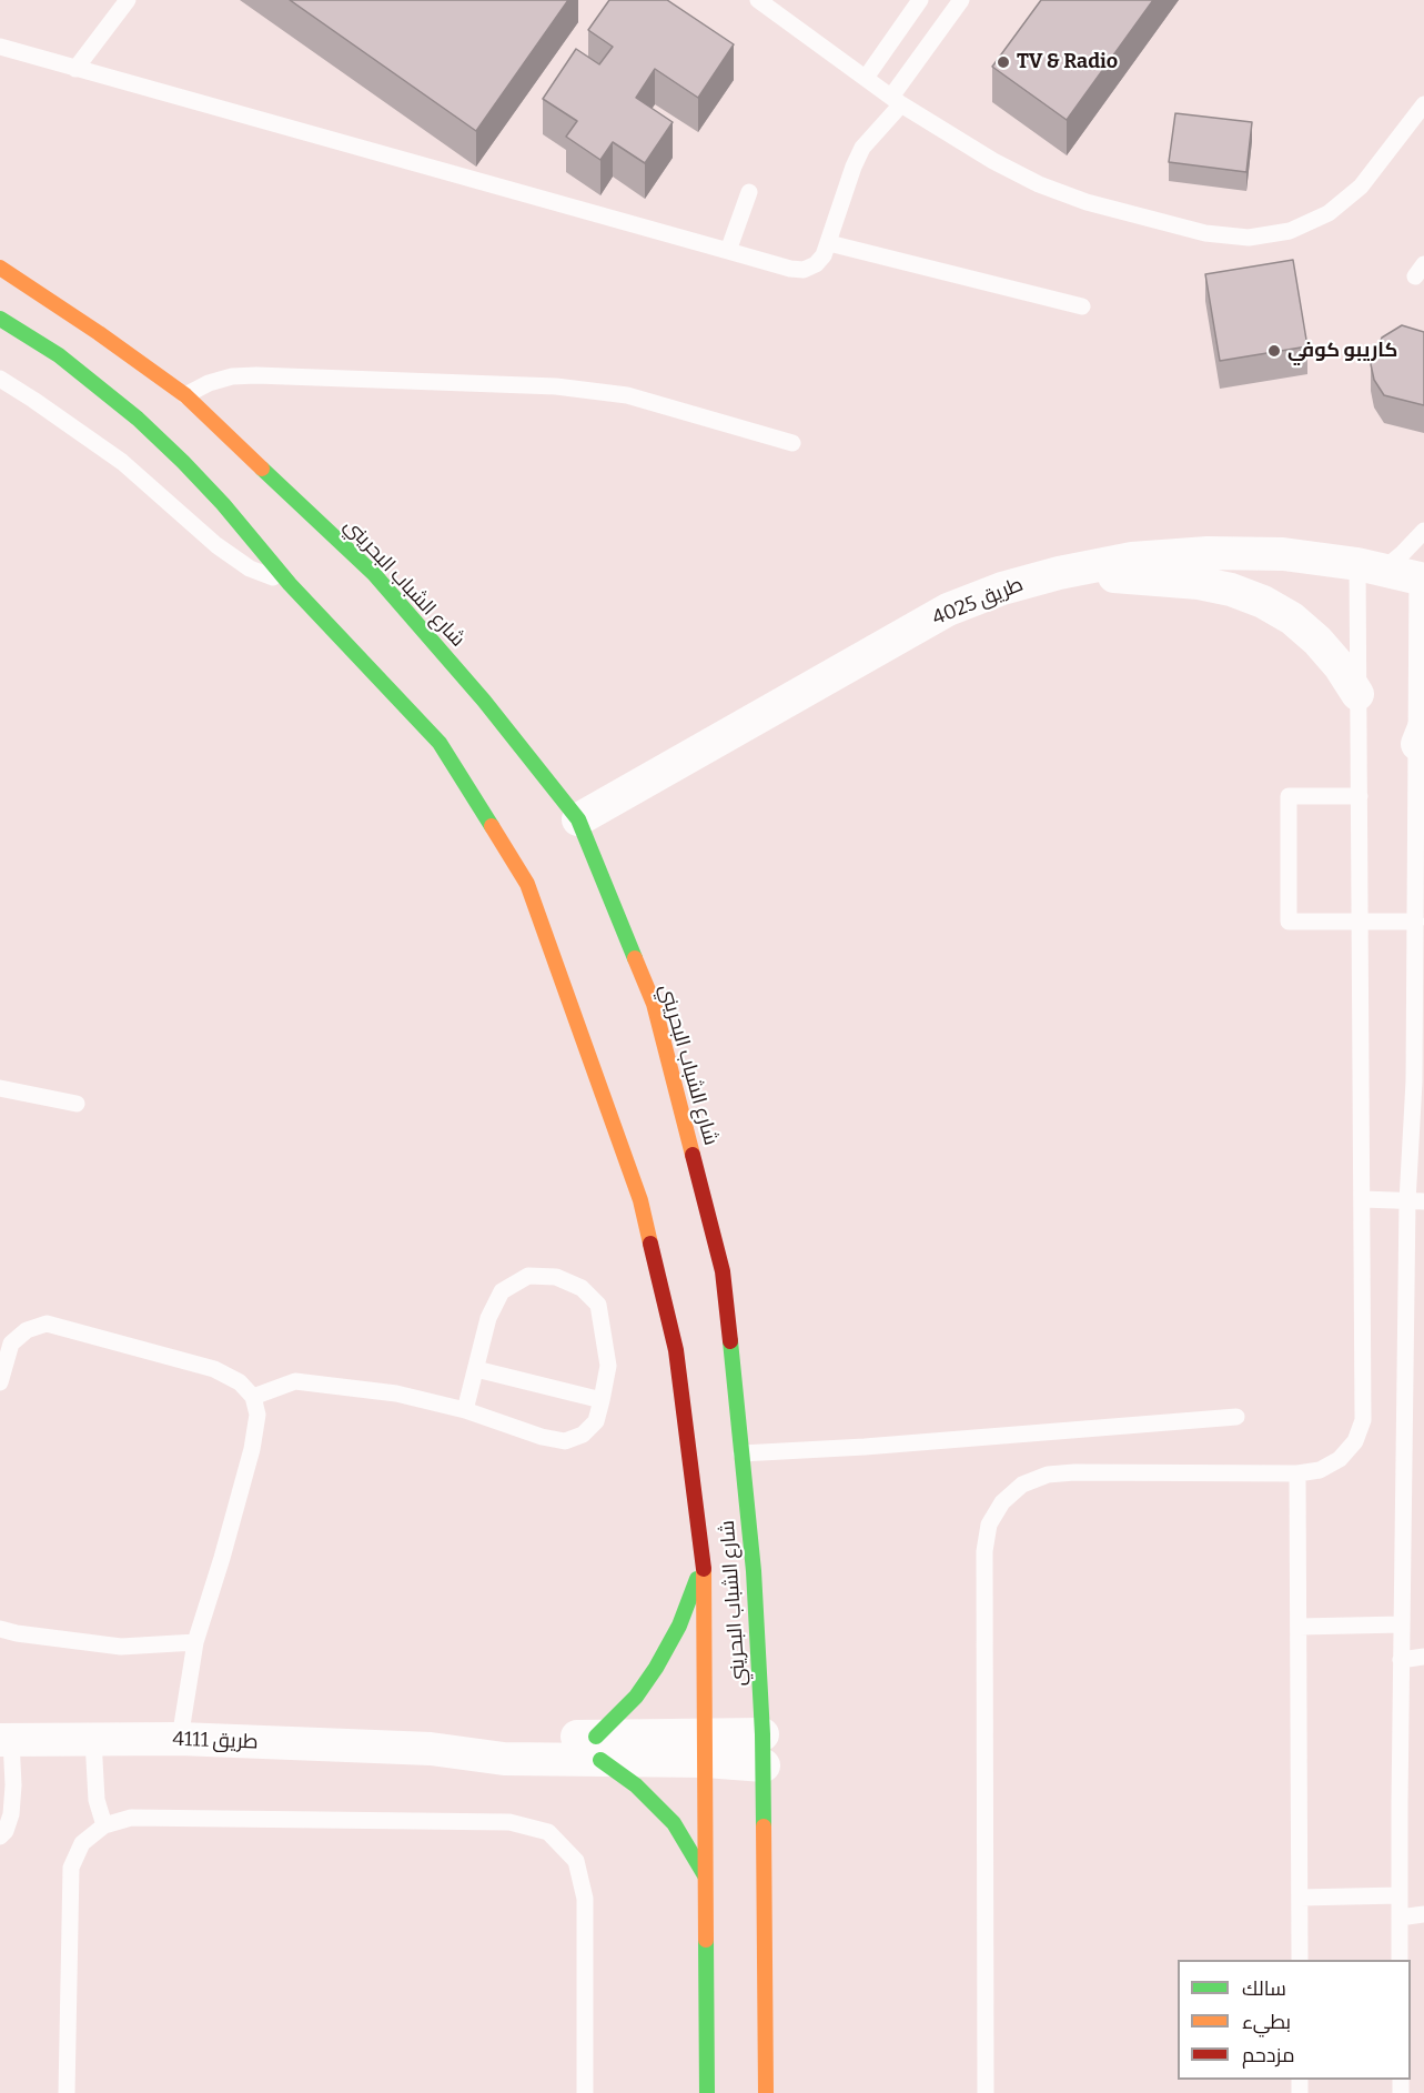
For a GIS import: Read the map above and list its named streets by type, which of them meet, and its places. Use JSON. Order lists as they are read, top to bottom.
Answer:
{
  "streets": {
    "street": ["شارع الشباب البحريني", "طريق 4025", "طريق 4111"]
  },
  "crossings": [
    ["شارع الشباب البحريني", "طريق 4025"],
    ["شارع الشباب البحريني", "طريق 4111"]
  ],
  "places": ["TV & Radio", "كاريبو كوفي"],
  "legend": ["سالك", "بطيء", "مزدحم"]
}
